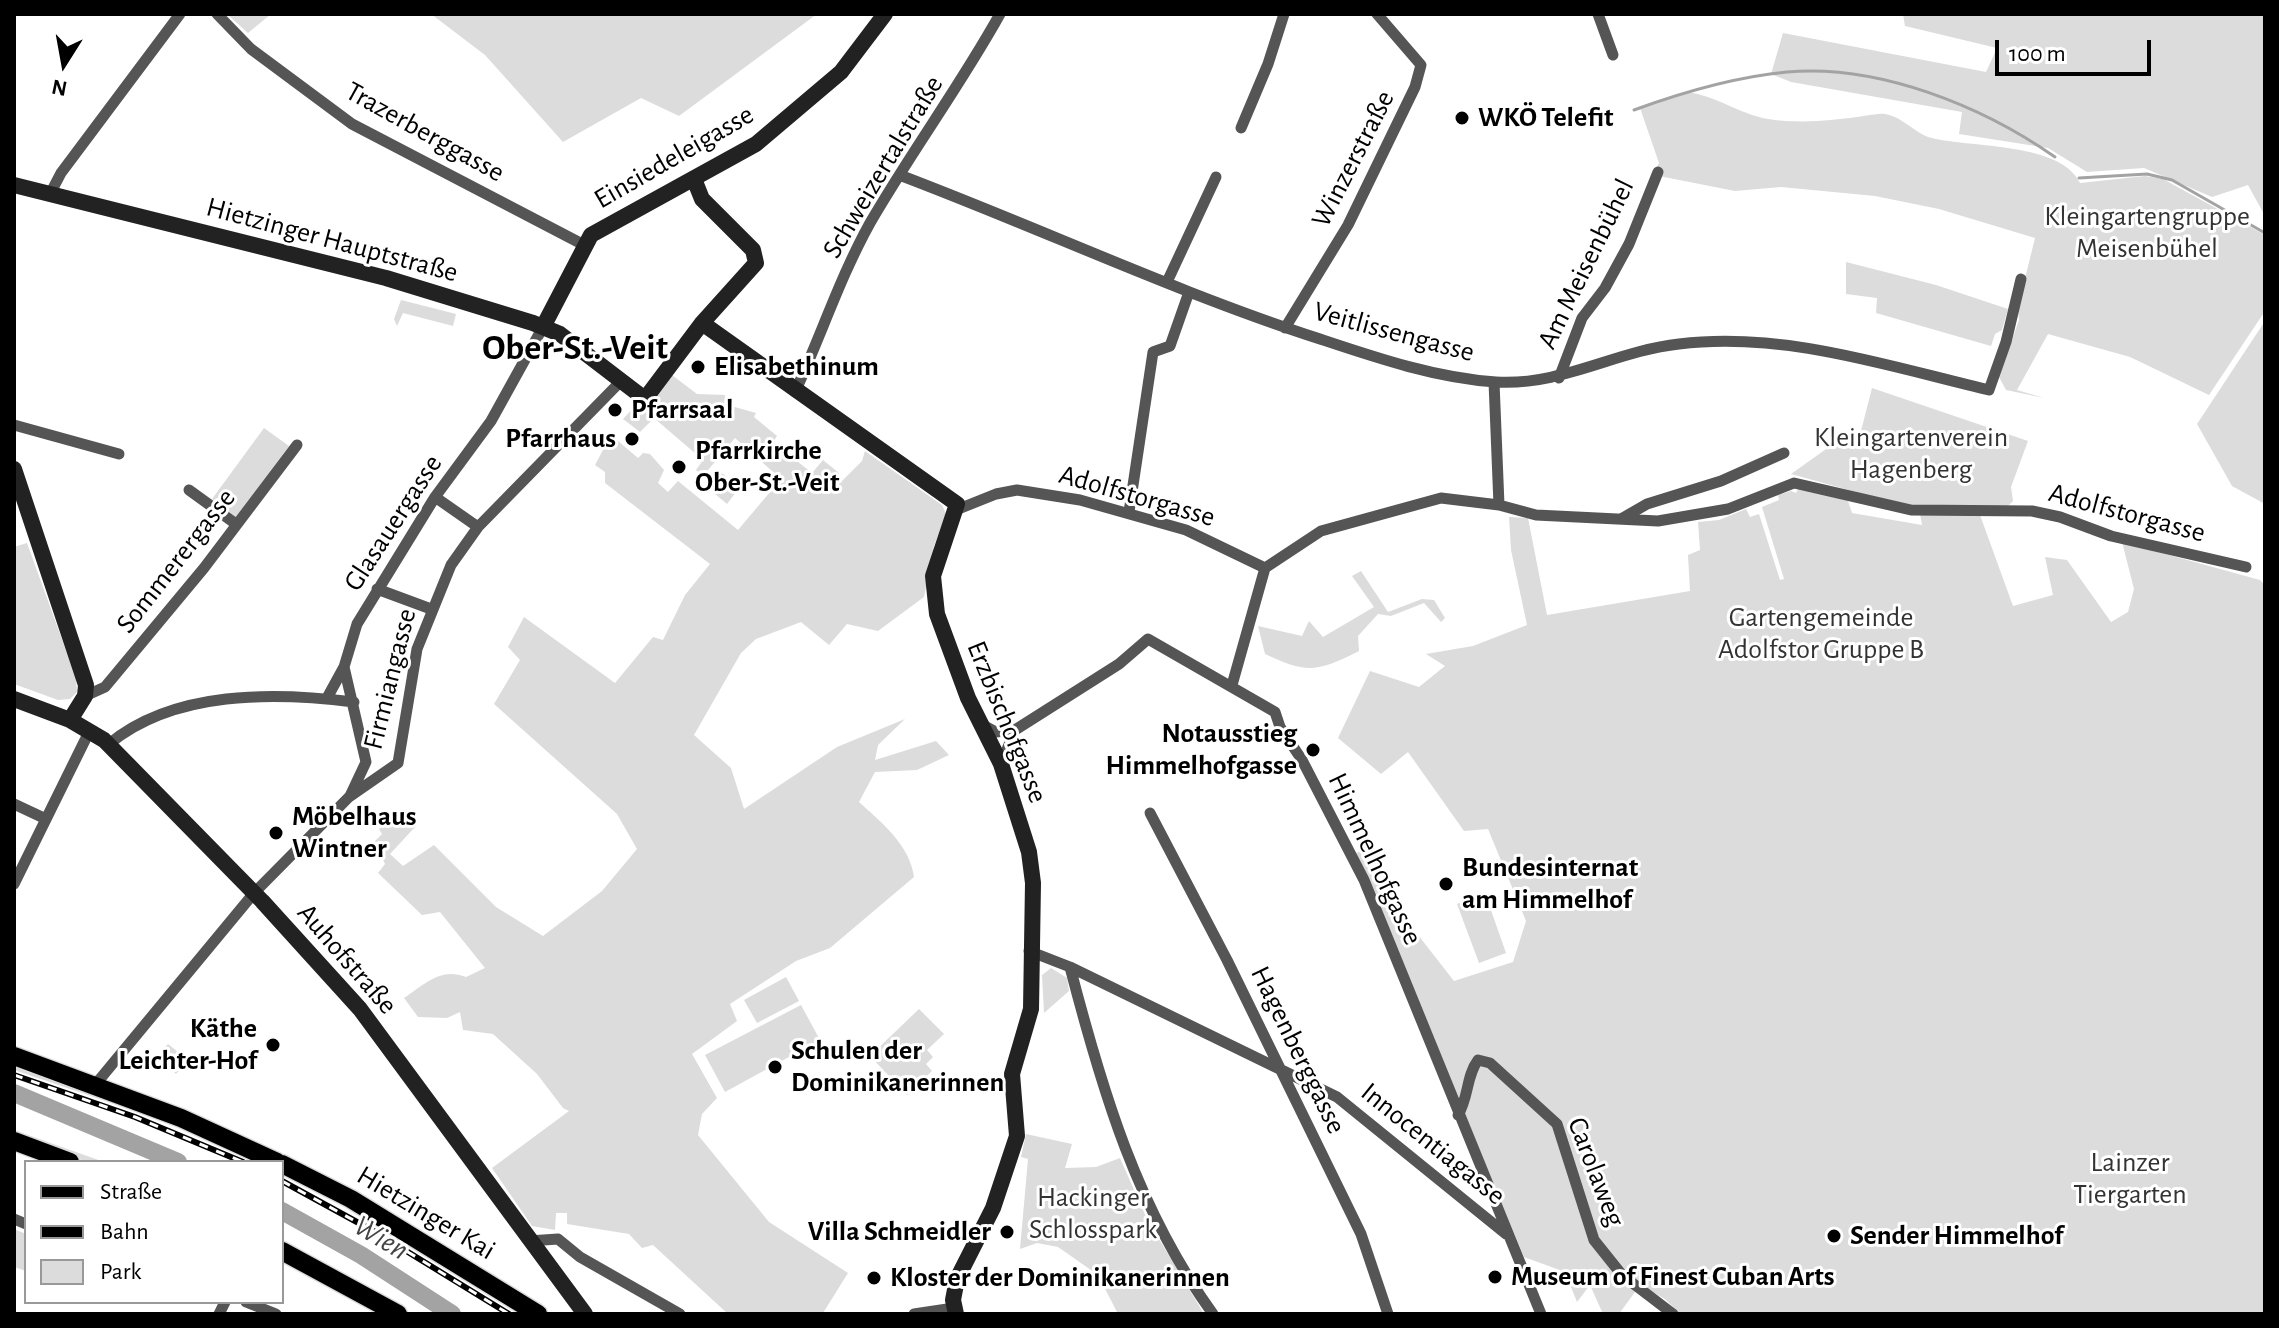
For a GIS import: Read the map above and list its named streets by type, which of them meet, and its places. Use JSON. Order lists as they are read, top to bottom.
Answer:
{
  "streets": {
    "main road": ["Hietzinger Kai"],
    "street": [
      "Trazerberggasse",
      "Einsiedeleigasse",
      "Winzerstraße",
      "Schweizertalstraße",
      "Hietzinger Hauptstraße",
      "Am Meisenbühel",
      "Veitlissengasse",
      "Adolfstorgasse",
      "Glasauergasse",
      "Sommerergasse",
      "Firmiangasse",
      "Erzbischofgasse",
      "Himmelhofgasse",
      "Auhofstraße",
      "Hagenberggasse",
      "Innocentiagasse",
      "Carolaweg"
    ]
  },
  "crossings": [
    ["Trazerberggasse", "Einsiedeleigasse"],
    ["Einsiedeleigasse", "Hietzinger Hauptstraße"],
    ["Einsiedeleigasse", "Glasauergasse"],
    ["Winzerstraße", "Veitlissengasse"],
    ["Schweizertalstraße", "Veitlissengasse"],
    ["Hietzinger Hauptstraße", "Glasauergasse"],
    ["Hietzinger Hauptstraße", "Firmiangasse"],
    ["Am Meisenbühel", "Veitlissengasse"],
    ["Adolfstorgasse", "Erzbischofgasse"],
    ["Firmiangasse", "Auhofstraße"],
    ["Firmiangasse", "Hietzinger Kai"],
    ["Himmelhofgasse", "Innocentiagasse"],
    ["Himmelhofgasse", "Carolaweg"],
    ["Hagenberggasse", "Innocentiagasse"]
  ],
  "districts": ["Ober-St.-Veit"],
  "water": ["Wien"],
  "parks": [
    "Kleingartengruppe Meisenbühel",
    "Kleingartenverein Hagenberg",
    "Gartengemeinde Adolfstor Gruppe B",
    "Lainzer Tiergarten",
    "Hackinger Schlosspark"
  ],
  "places": [
    "WKÖ Telefit",
    "Elisabethinum",
    "Pfarrsaal",
    "Pfarrhaus",
    "Pfarrkirche Ober-St.-Veit",
    "Notausstieg Himmelhofgasse",
    "Möbelhaus Wintner",
    "Bundesinternat am Himmelhof",
    "Käthe Leichter-Hof",
    "Schulen der Dominikanerinnen",
    "Villa Schmeidler",
    "Sender Himmelhof",
    "Museum of Finest Cuban Arts",
    "Kloster der Dominikanerinnen"
  ],
  "legend": ["Straße", "Bahn", "Park"],
  "scale_bar": "100 m",
  "north": "bottom"
}
